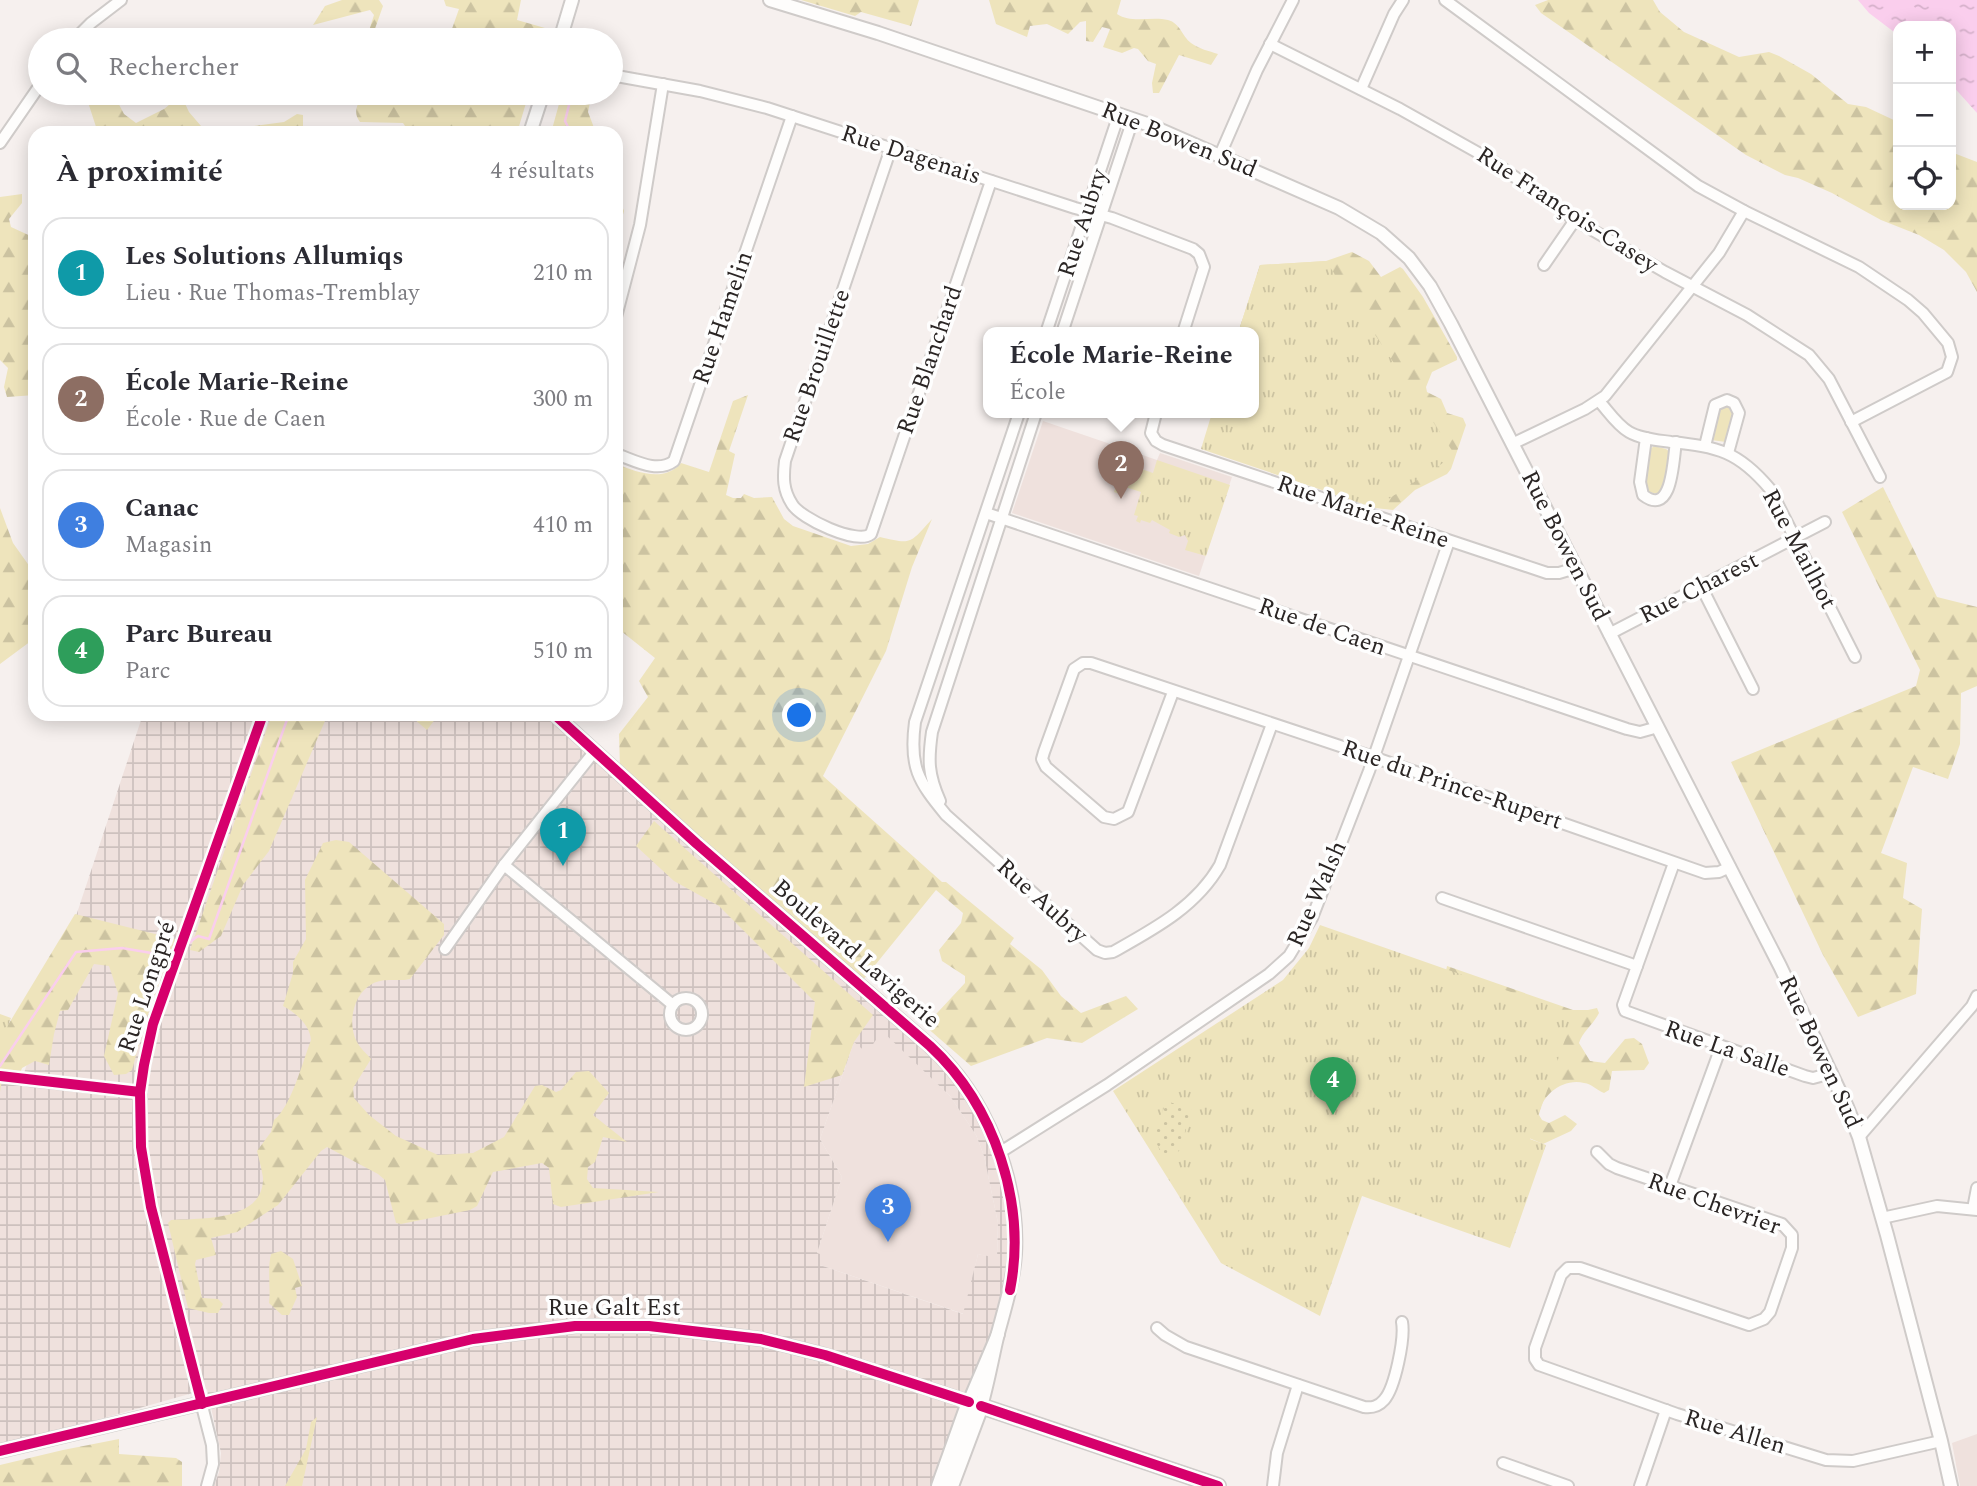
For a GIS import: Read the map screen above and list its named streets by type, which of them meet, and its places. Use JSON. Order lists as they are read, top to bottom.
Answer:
{
  "streets": {
    "main road": ["Boulevard Lavigerie", "Rue Galt Est"],
    "street": [
      "Rue Bowen Sud",
      "Rue Dagenais",
      "Rue François-Casey",
      "Rue Aubry",
      "Rue Hamelin",
      "Rue Blanchard",
      "Rue Brouillette",
      "Rue Marie-Reine",
      "Rue Mailhot",
      "Rue Charest",
      "Rue de Caen",
      "Rue du Prince-Rupert",
      "Rue Walsh",
      "Rue Longpré",
      "Rue La Salle",
      "Rue Chevrier",
      "Rue Allen"
    ]
  },
  "crossings": [
    ["Rue Bowen Sud", "Rue Aubry"],
    ["Rue Bowen Sud", "Rue Marie-Reine"],
    ["Rue Bowen Sud", "Rue Charest"],
    ["Rue Bowen Sud", "Rue de Caen"],
    ["Rue Bowen Sud", "Rue du Prince-Rupert"],
    ["Rue Bowen Sud", "Rue La Salle"],
    ["Rue Bowen Sud", "Rue Allen"],
    ["Rue Dagenais", "Rue Aubry"],
    ["Rue Dagenais", "Rue Hamelin"],
    ["Rue Dagenais", "Rue Blanchard"],
    ["Rue Dagenais", "Rue Brouillette"],
    ["Rue Aubry", "Rue de Caen"],
    ["Rue Aubry", "Rue du Prince-Rupert"],
    ["Rue Blanchard", "Rue Brouillette"],
    ["Rue Marie-Reine", "Rue Walsh"],
    ["Rue Mailhot", "Rue Charest"],
    ["Rue de Caen", "Rue Walsh"],
    ["Rue du Prince-Rupert", "Rue Walsh"],
    ["Rue Walsh", "Boulevard Lavigerie"],
    ["Boulevard Lavigerie", "Rue Galt Est"],
    ["Rue Longpré", "Rue Galt Est"],
    ["Rue Chevrier", "Rue Allen"]
  ],
  "page": {
    "map_buttons": ["+", "−"],
    "search": "Rechercher",
    "heading": ["À proximité", "4 résultats"],
    "list": [
      {
        "mark": "1",
        "name": "Les Solutions Allumiqs",
        "note": "Lieu · Rue Thomas-Tremblay",
        "value": "210 m"
      },
      {
        "mark": "2",
        "name": "École Marie-Reine",
        "note": "École · Rue de Caen",
        "value": "300 m"
      },
      {
        "mark": "3",
        "name": "Canac",
        "note": "Magasin",
        "value": "410 m"
      },
      {
        "mark": "4",
        "name": "Parc Bureau",
        "note": "Parc",
        "value": "510 m"
      }
    ],
    "popup": ["École Marie-Reine", "École"],
    "pins": [
      "2",
      "1",
      "4",
      "3"
    ]
  }
}
